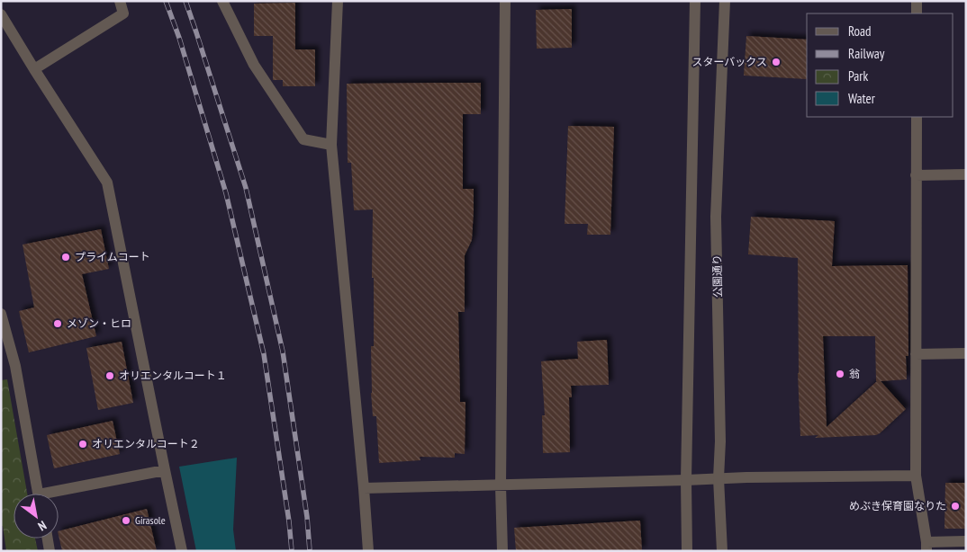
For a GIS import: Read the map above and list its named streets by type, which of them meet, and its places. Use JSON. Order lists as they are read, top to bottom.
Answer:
{
  "streets": {
    "street": ["公園通り"]
  },
  "places": [
    "スターバックス",
    "プライムコート",
    "メゾン・ヒロ",
    "翁",
    "オリエンタルコート１",
    "オリエンタルコート２",
    "めぶき保育園なりた",
    "Girasole"
  ],
  "legend": [
    "Road",
    "Railway",
    "Park",
    "Water"
  ],
  "north": "bottom right"
}
